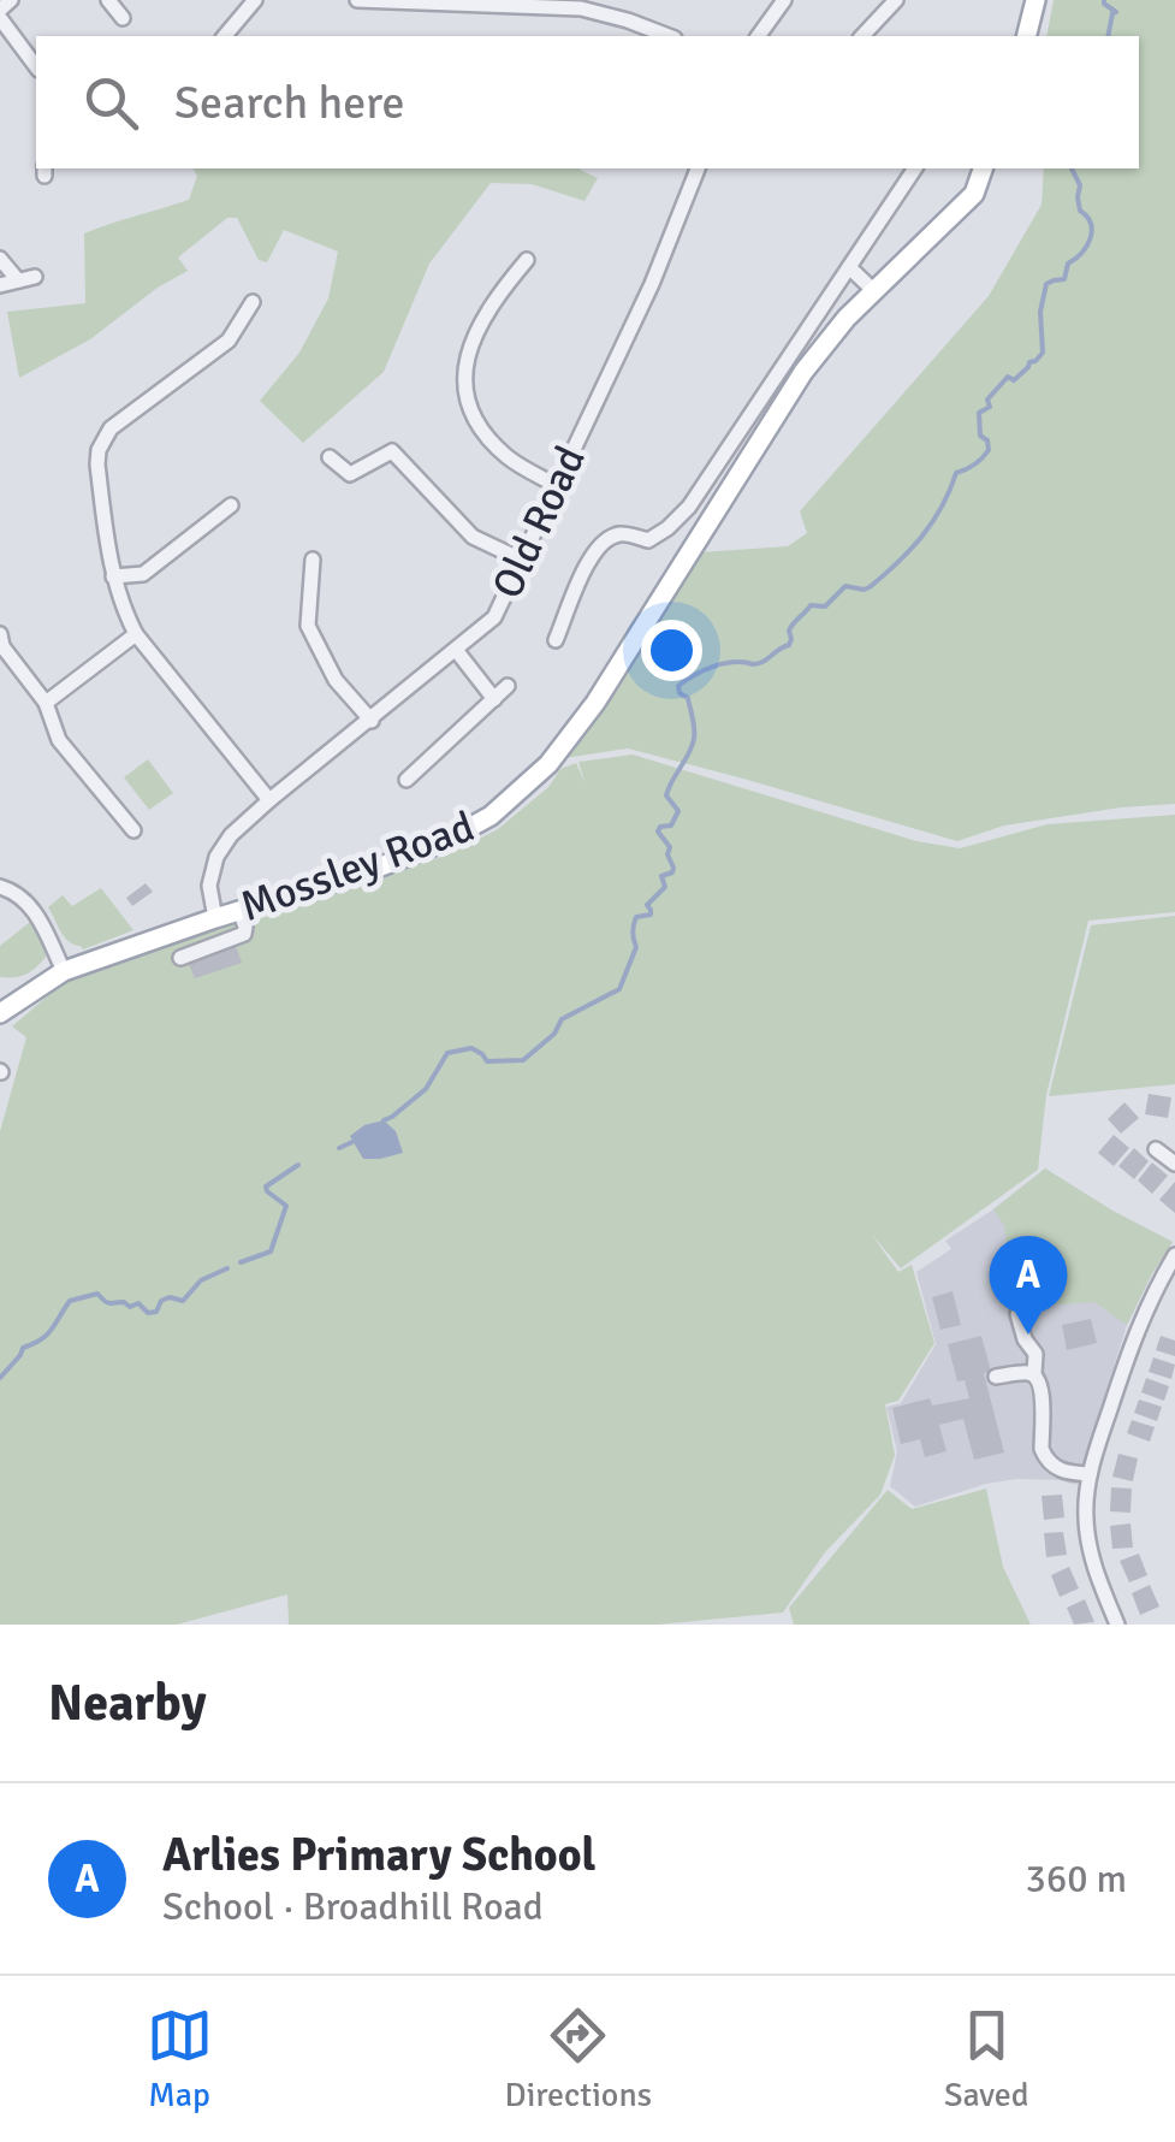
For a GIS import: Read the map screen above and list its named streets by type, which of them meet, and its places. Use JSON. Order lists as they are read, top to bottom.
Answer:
{
  "streets": {
    "main road": ["Mossley Road"],
    "street": ["Old Road"]
  },
  "crossings": [
    ["Old Road", "Mossley Road"]
  ],
  "page": {
    "search": "Search here",
    "pins": "A",
    "heading": "Nearby",
    "list": [
      {
        "mark": "A",
        "name": "Arlies Primary School",
        "note": "School · Broadhill Road",
        "value": "360 m"
      }
    ],
    "nav": ["Map", "Directions", "Saved"]
  }
}
